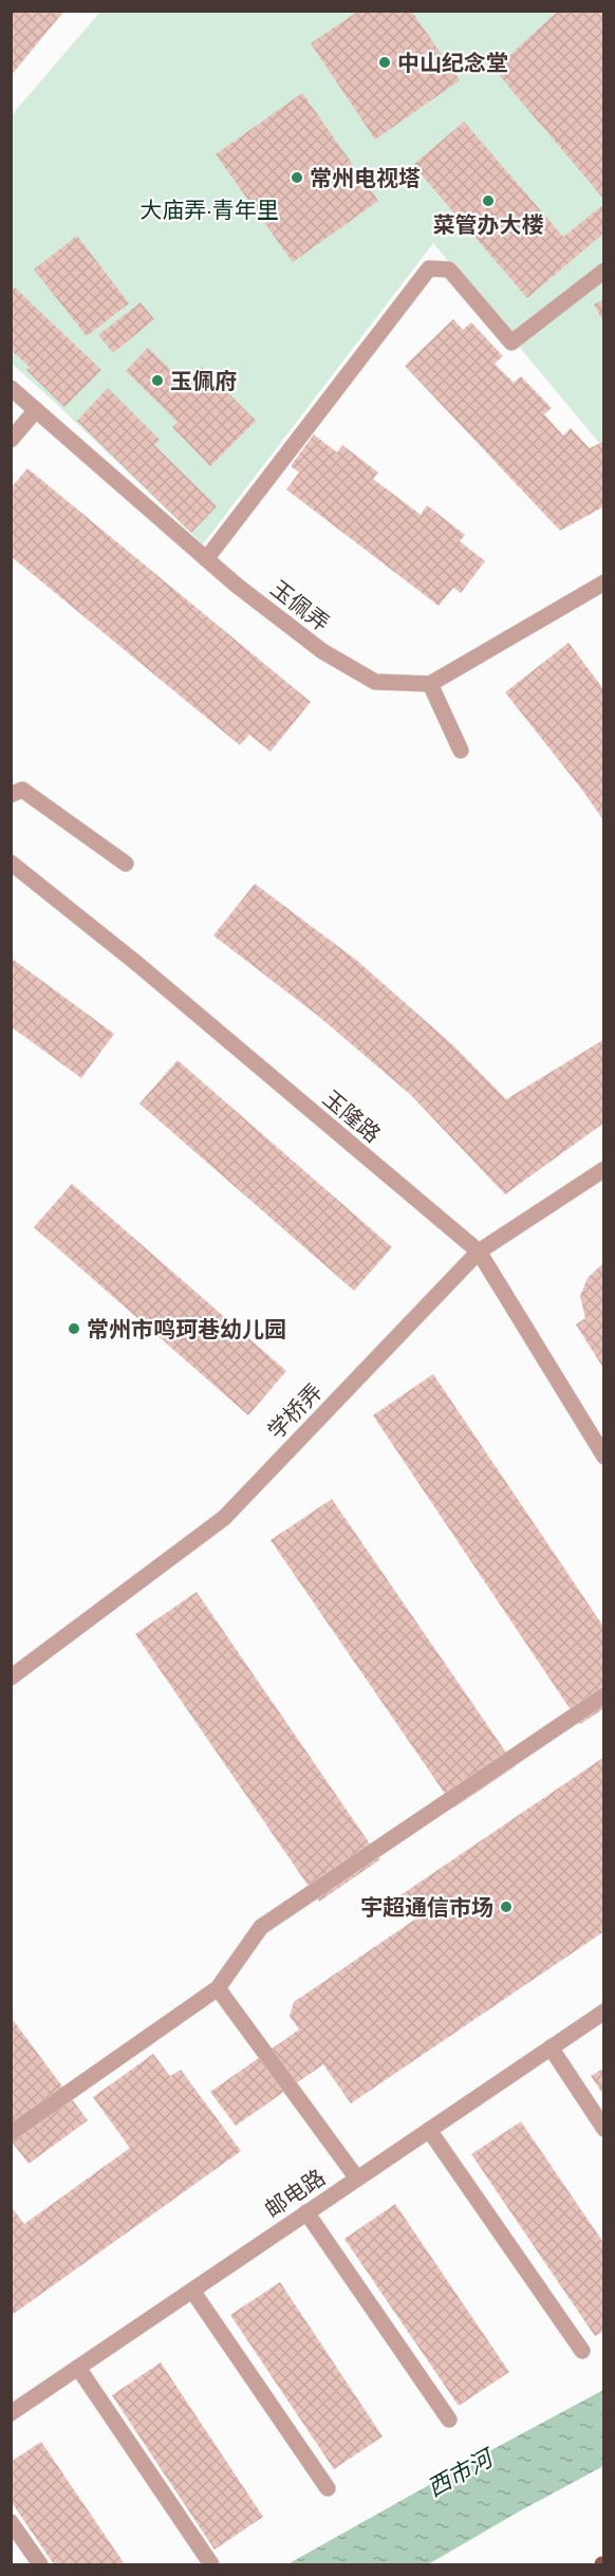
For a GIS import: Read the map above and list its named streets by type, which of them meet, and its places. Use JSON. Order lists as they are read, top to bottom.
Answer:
{
  "streets": {
    "street": [
      "玉佩弄",
      "玉隆路",
      "学桥弄",
      "邮电路"
    ]
  },
  "crossings": [
    ["玉隆路", "学桥弄"]
  ],
  "water": ["西市河"],
  "parks": ["大庙弄·青年里"],
  "places": [
    "中山纪念堂",
    "常州电视塔",
    "菜管办大楼",
    "玉佩府",
    "常州市鸣珂巷幼儿园",
    "宇超通信市场"
  ]
}
